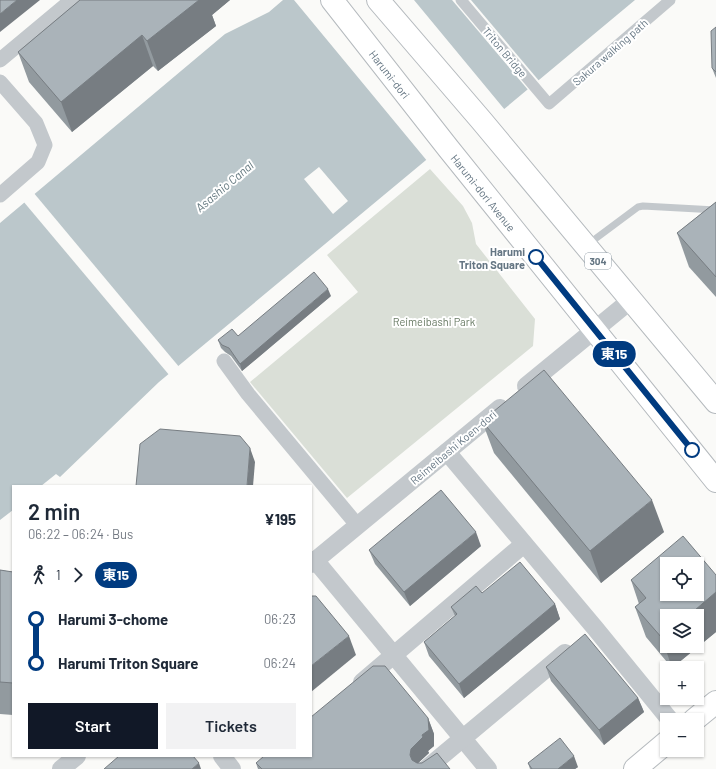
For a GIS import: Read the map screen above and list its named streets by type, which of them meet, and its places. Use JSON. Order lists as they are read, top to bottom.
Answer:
{
  "streets": {
    "main road": ["Harumi-dori", "Harumi-dori Avenue", "304"],
    "street": ["Triton Bridge", "Sakura walking path", "Reimeibashi Koen-dori"]
  },
  "crossings": [
    ["Triton Bridge", "Sakura walking path"],
    ["Harumi-dori", "Harumi-dori Avenue"],
    ["Harumi-dori Avenue", "Reimeibashi Koen-dori"],
    ["304", "Reimeibashi Koen-dori"]
  ],
  "water": ["Asashio Canal"],
  "parks": ["Reimeibashi Park"],
  "places": ["Harumi Triton Square"],
  "lines": ["bus line 東15"],
  "page": {
    "on_map": "東15",
    "heading": ["2 min", "06:22 – 06:24 · Bus", "¥195"],
    "legs": ["1", "東15"],
    "map_buttons": ["+", "−"],
    "list": [
      {
        "name": "Harumi 3-chome",
        "value": "06:23"
      },
      {
        "name": "Harumi Triton Square",
        "value": "06:24"
      }
    ],
    "buttons": ["Start", "Tickets"]
  }
}
